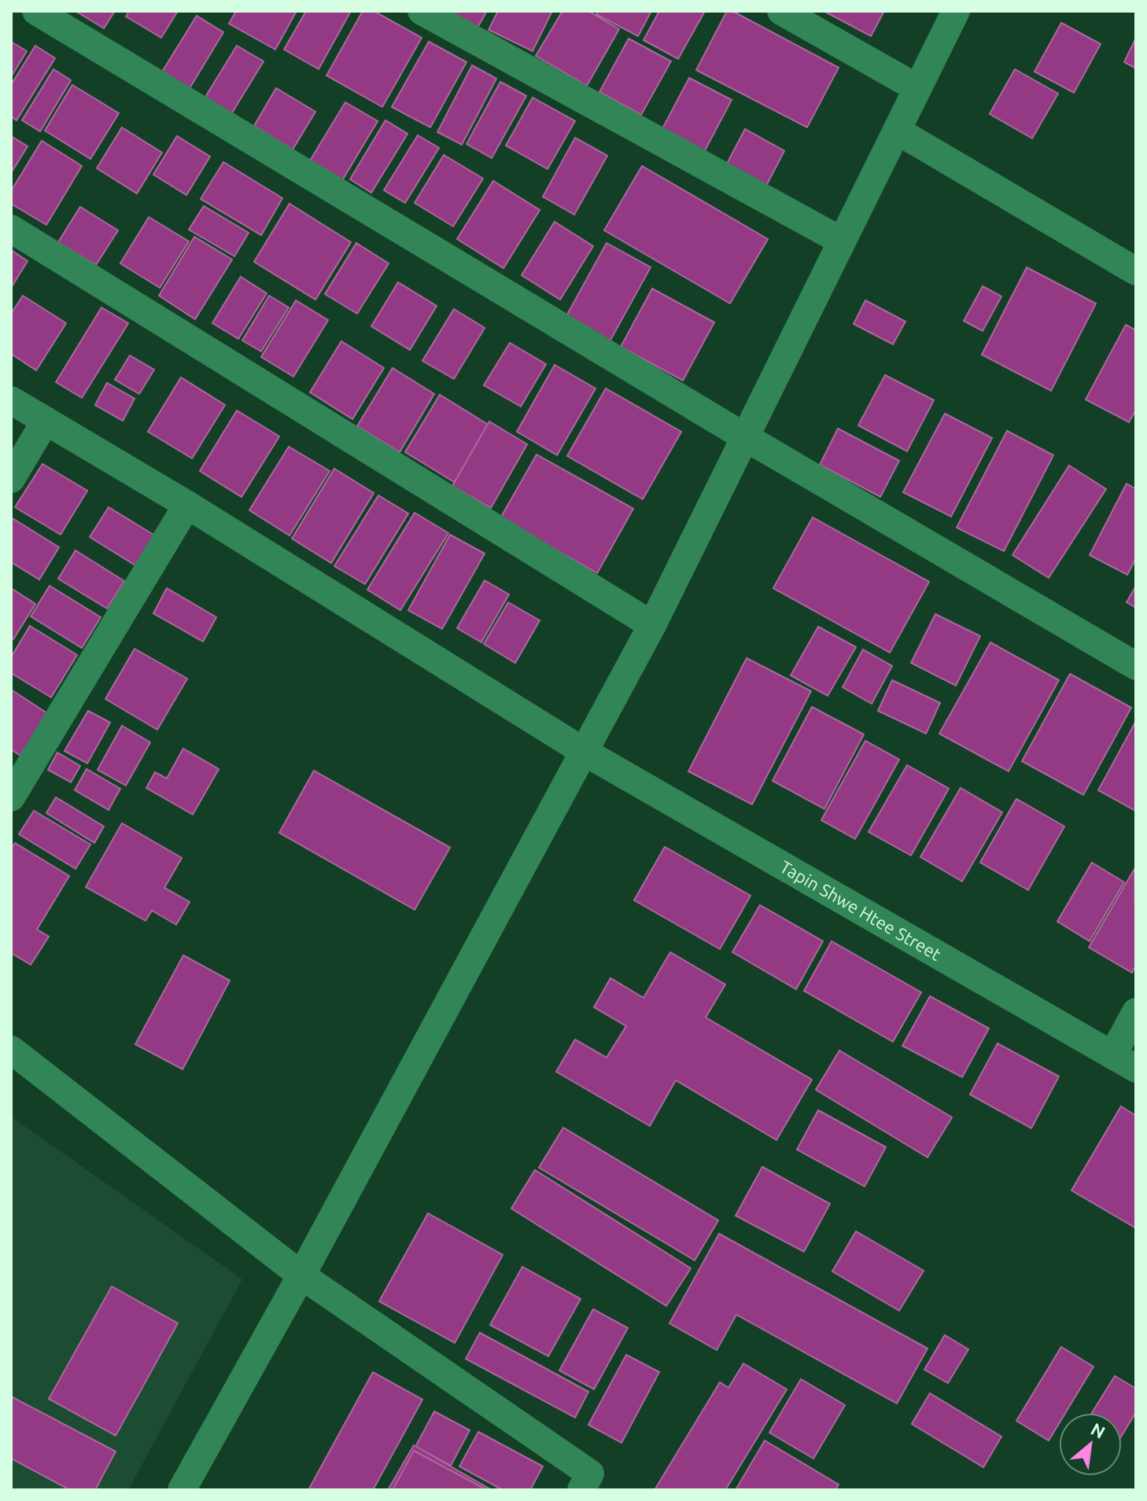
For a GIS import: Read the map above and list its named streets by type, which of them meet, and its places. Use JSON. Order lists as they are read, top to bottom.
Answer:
{
  "streets": {
    "street": ["Tapin Shwe Htee Street"]
  },
  "north": "top right"
}
